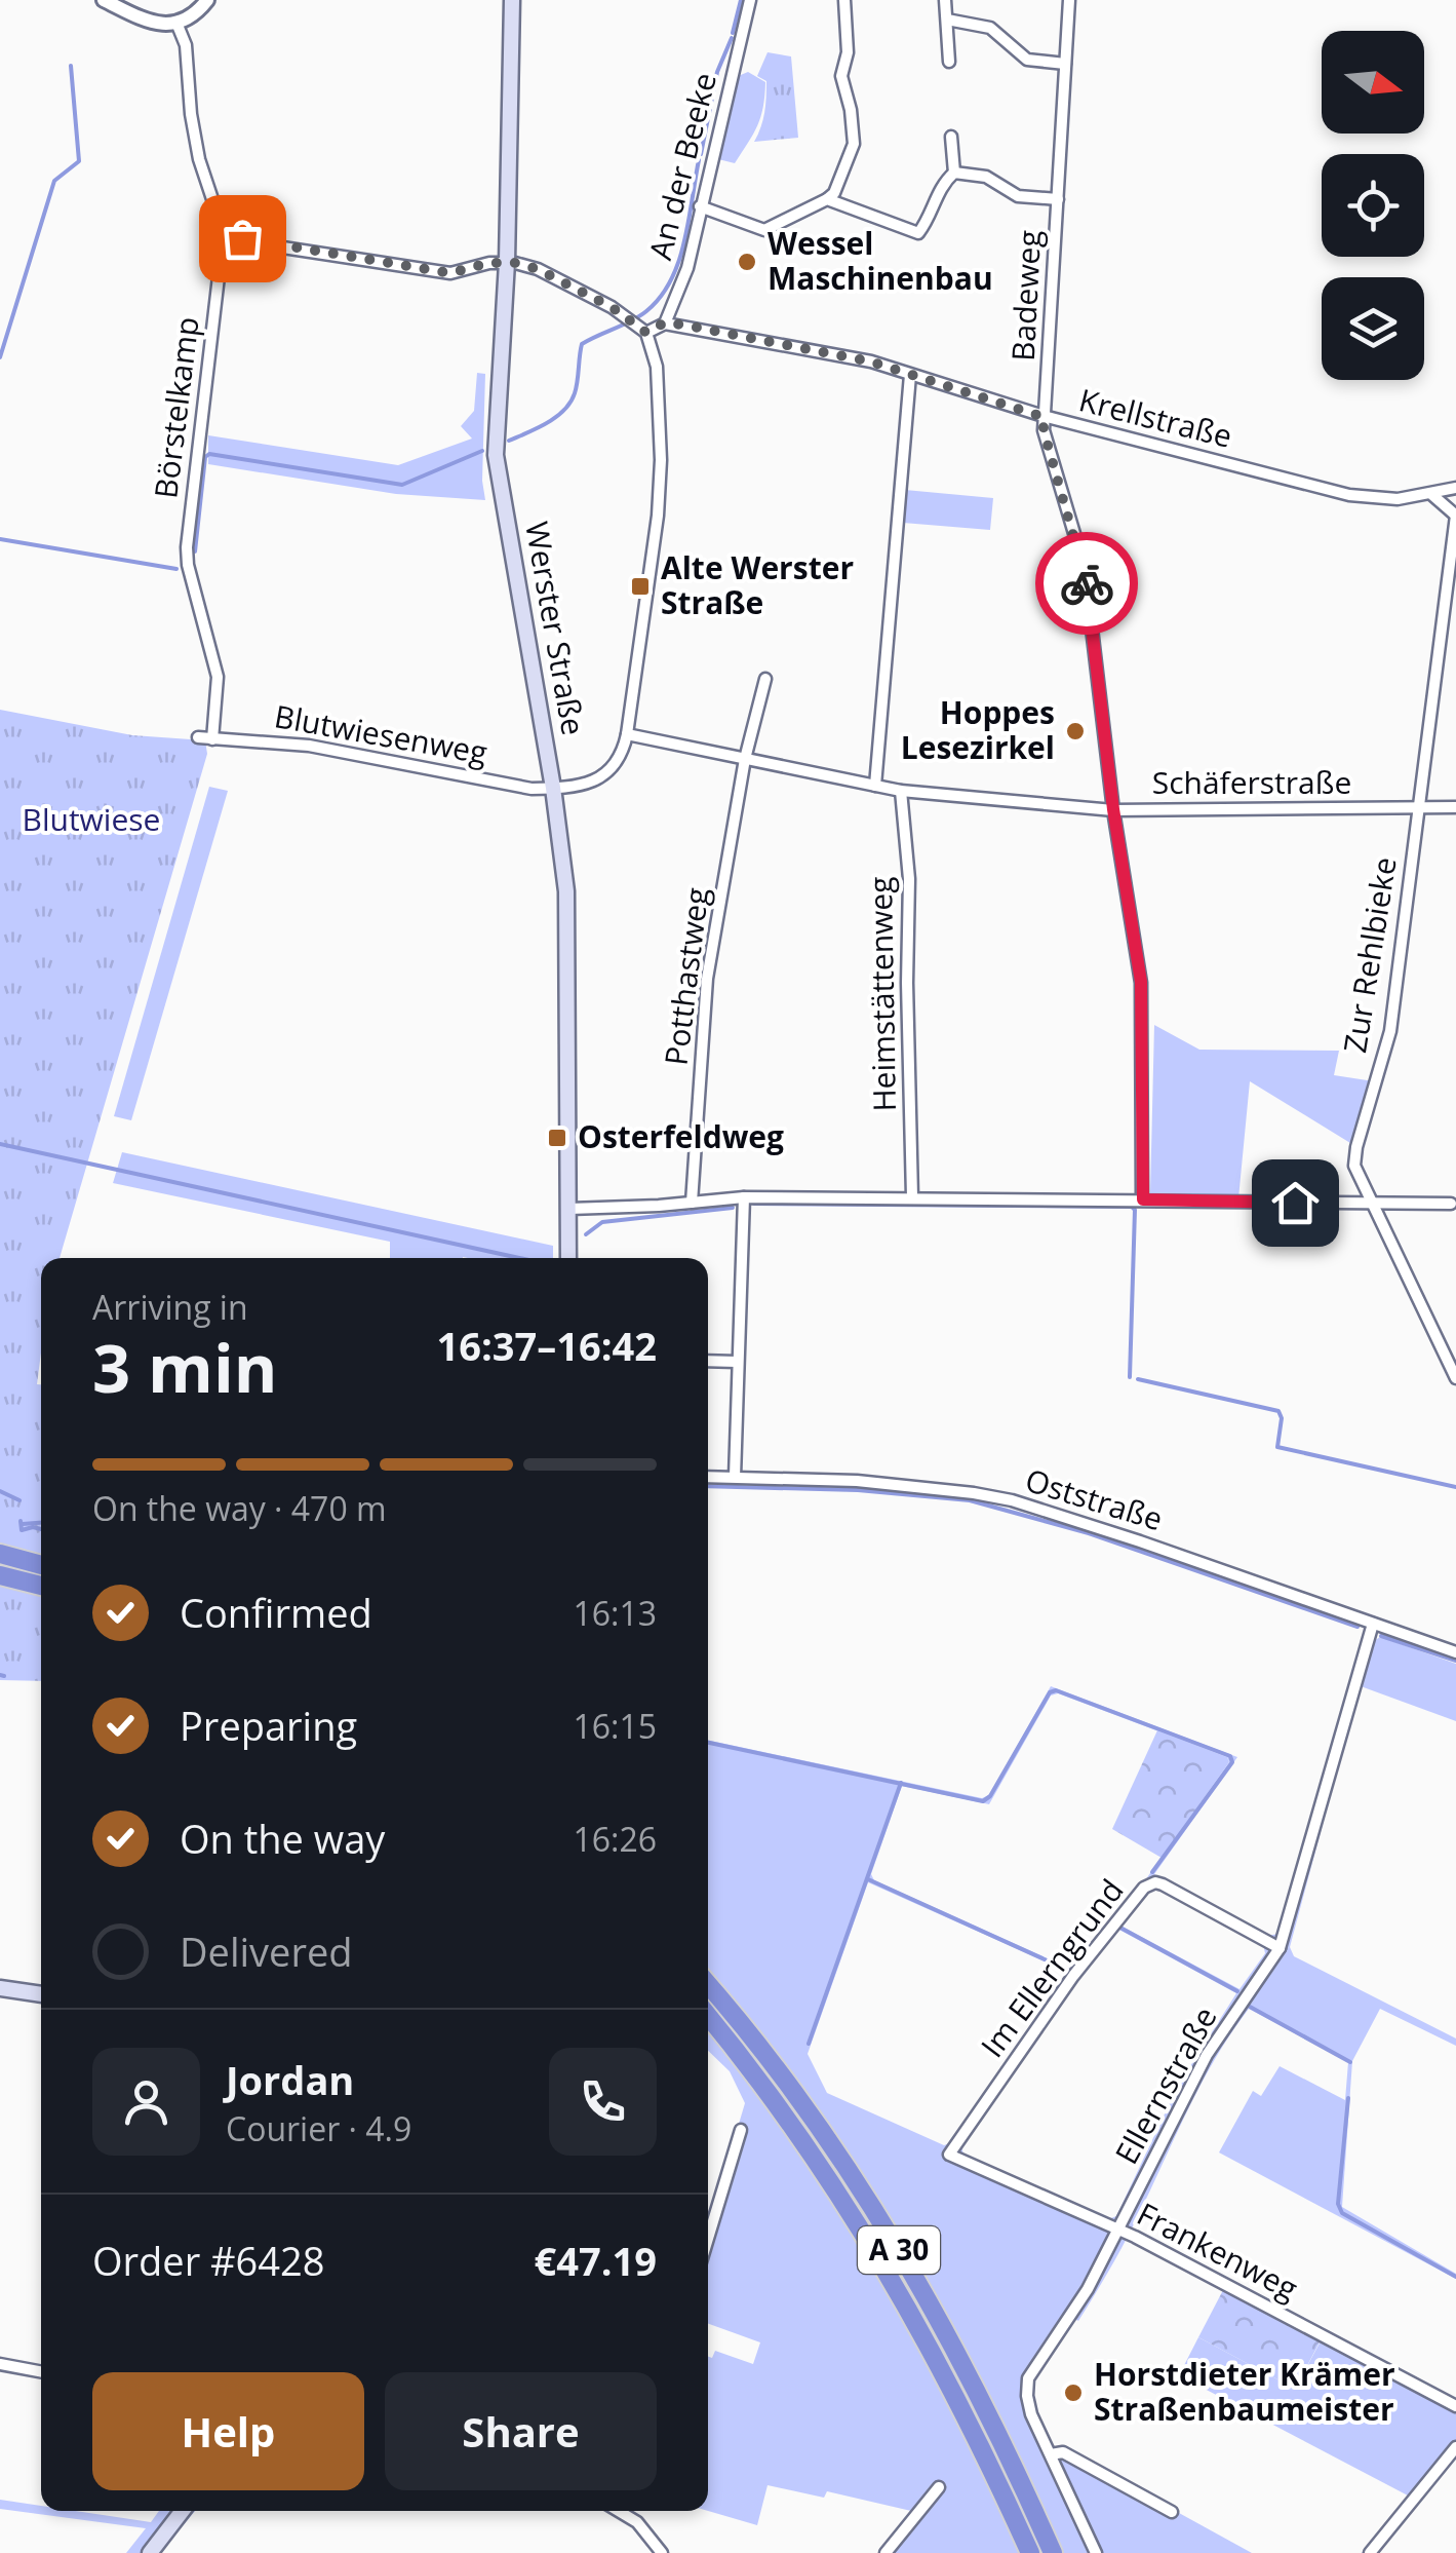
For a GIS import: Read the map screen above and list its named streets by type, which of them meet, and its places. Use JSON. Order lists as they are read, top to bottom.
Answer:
{
  "streets": {
    "highway": ["A 30"],
    "main road": ["Werster Straße"],
    "street": [
      "An der Beeke",
      "Badeweg",
      "Börstelkamp",
      "Krellstraße",
      "Blutwiesenweg",
      "Schäferstraße",
      "Zur Rehlbieke",
      "Potthastweg",
      "Heimstättenweg",
      "Oststraße",
      "Im Ellerngrund",
      "Ellernstraße",
      "Frankenweg"
    ]
  },
  "crossings": [
    ["An der Beeke", "Krellstraße"],
    ["Badeweg", "Krellstraße"],
    ["Badeweg", "Schäferstraße"],
    ["Börstelkamp", "Blutwiesenweg"],
    ["Krellstraße", "Zur Rehlbieke"],
    ["Werster Straße", "Blutwiesenweg"],
    ["Schäferstraße", "Zur Rehlbieke"],
    ["Schäferstraße", "Potthastweg"],
    ["Schäferstraße", "Heimstättenweg"],
    ["Oststraße", "Ellernstraße"],
    ["Im Ellerngrund", "Ellernstraße"],
    ["Im Ellerngrund", "Frankenweg"],
    ["Ellernstraße", "Frankenweg"]
  ],
  "parks": ["Blutwiese"],
  "places": {
    "other": ["Wessel Maschinenbau", "Hoppes Lesezirkel", "Horstdieter Krämer Straßenbaumeister"],
    "transit": ["Alte Werster Straße", "Osterfeldweg"]
  },
  "north": "right",
  "page": {
    "heading": ["3 min", "Arriving in", "16:37–16:42"],
    "panel": [
      "Jordan",
      "Courier · 4.9",
      "Order #6428",
      "€47.19"
    ],
    "bar": "On the way · 470 m",
    "list": [
      ["Confirmed", "16:13"],
      ["Preparing", "16:15"],
      ["On the way", "16:26"],
      "Delivered"
    ],
    "buttons": ["Help", "Share"]
  }
}
